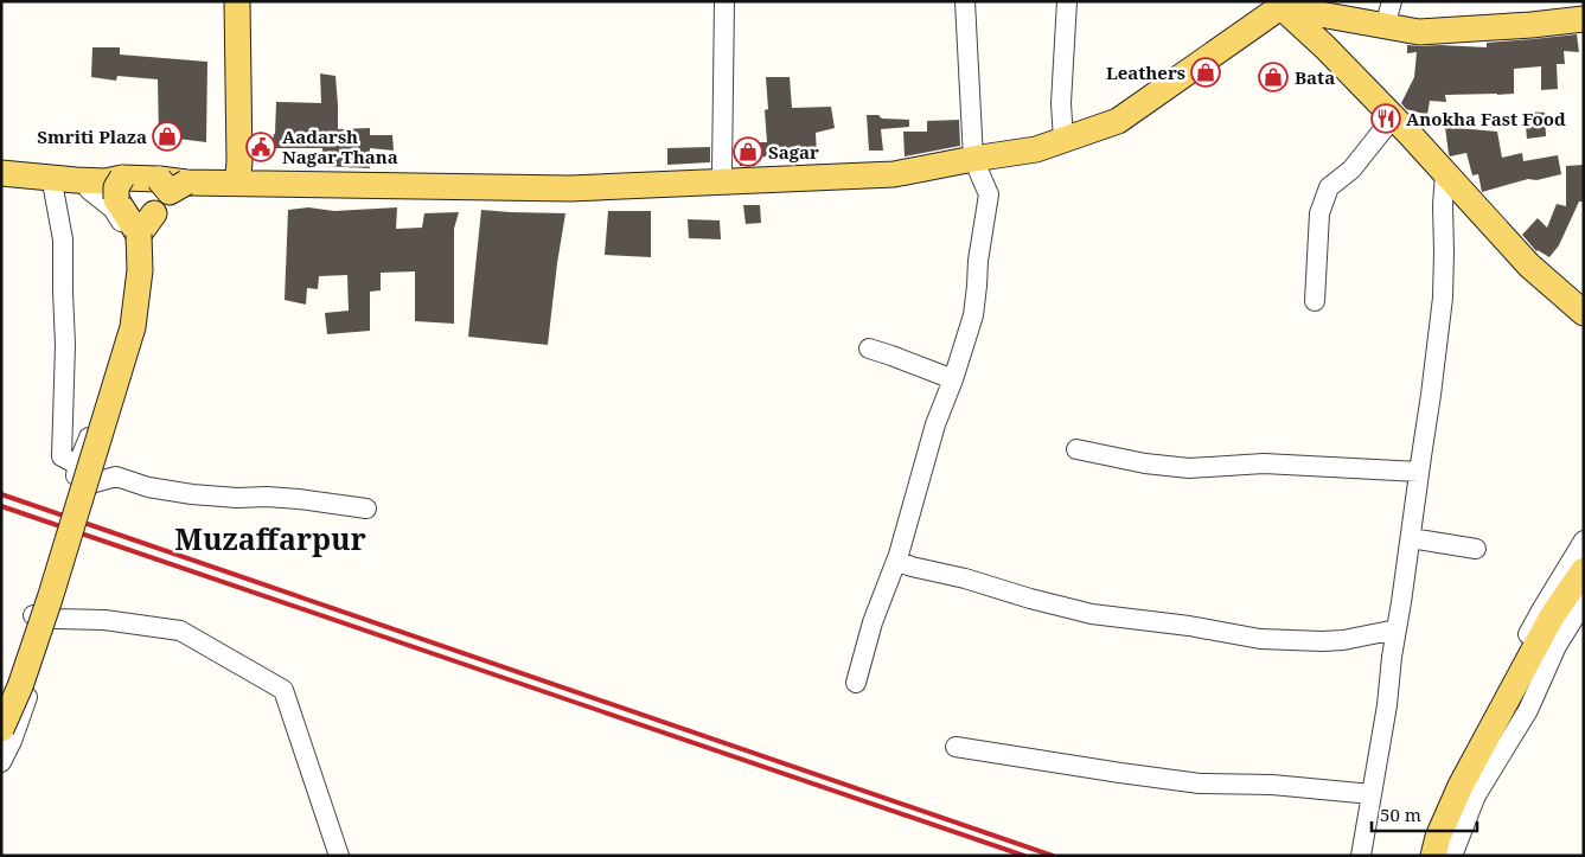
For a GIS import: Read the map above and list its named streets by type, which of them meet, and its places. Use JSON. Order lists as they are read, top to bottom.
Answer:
{
  "districts": ["Muzaffarpur"],
  "places": {
    "shop": [
      "Leathers",
      "Bata",
      "Smriti Plaza",
      "Sagar"
    ],
    "restaurant": ["Anokha Fast Food"],
    "public building": ["Aadarsh Nagar Thana"]
  },
  "scale_bar": "50 m"
}
